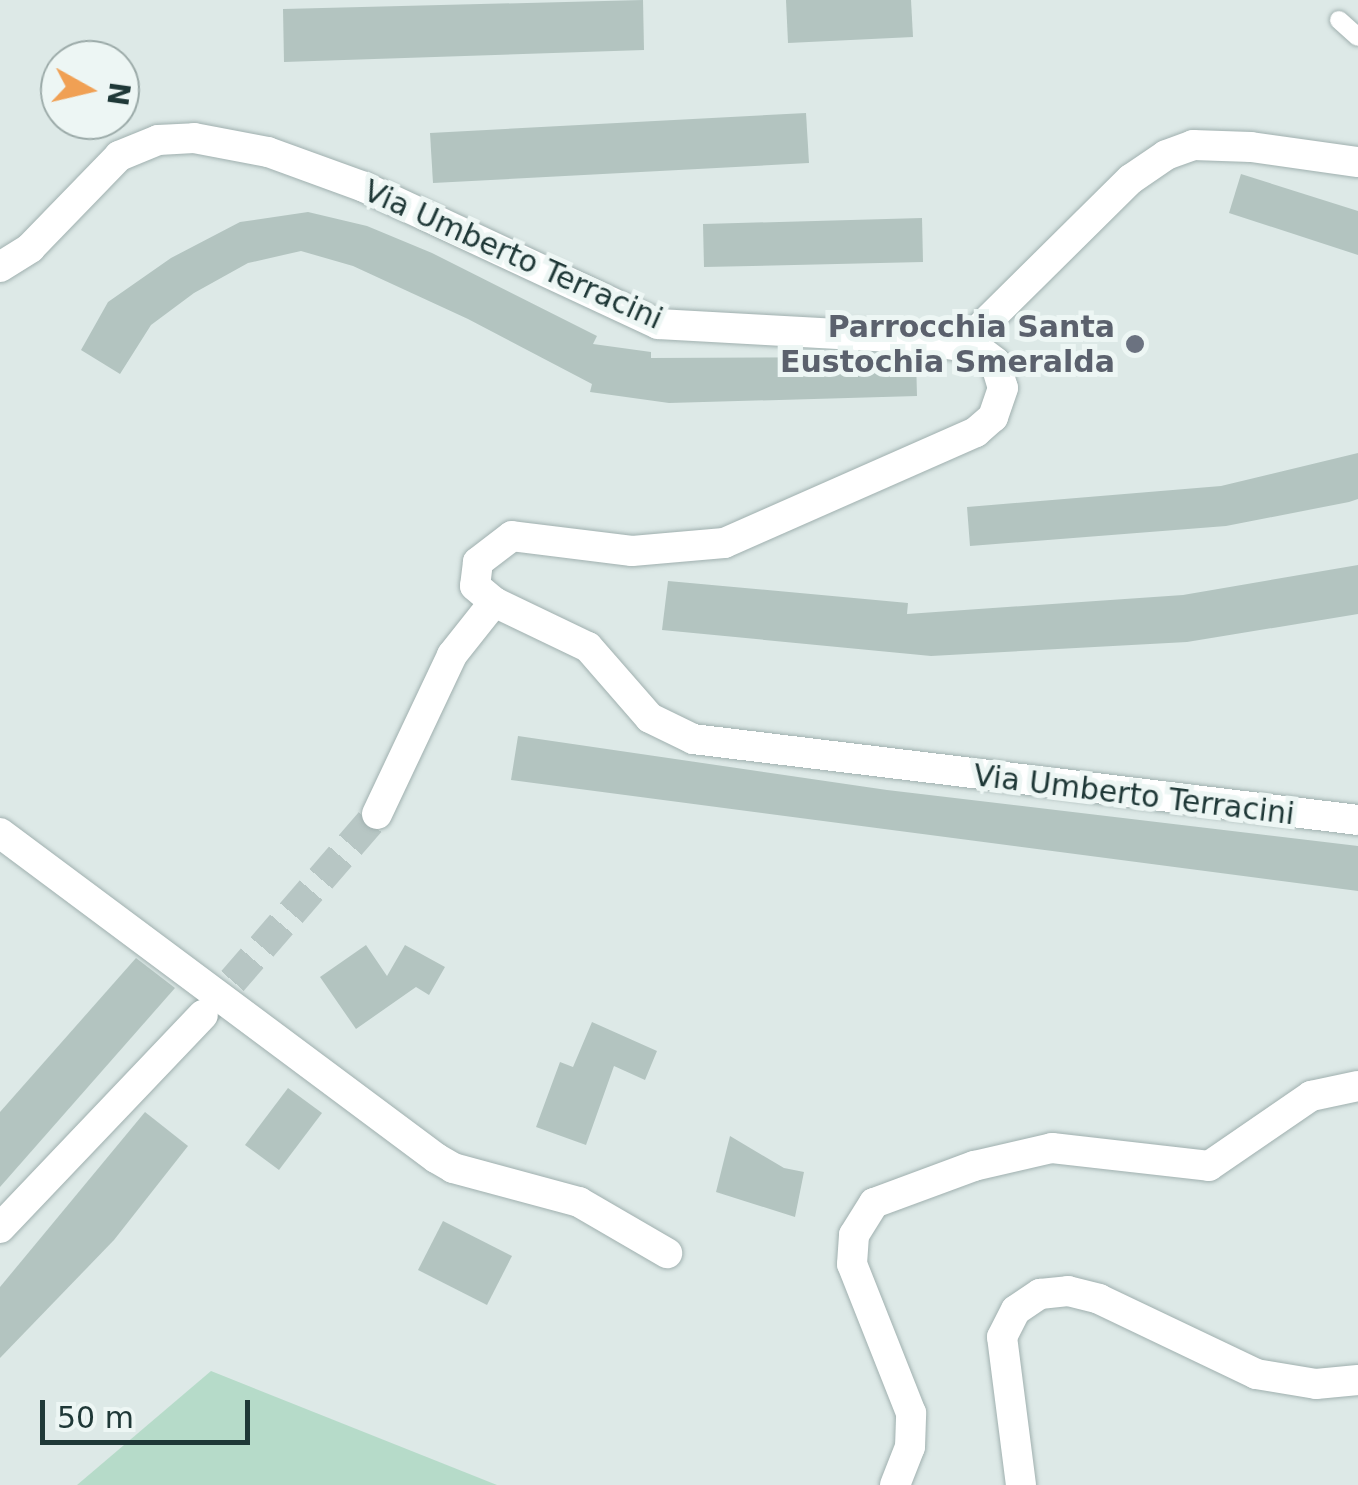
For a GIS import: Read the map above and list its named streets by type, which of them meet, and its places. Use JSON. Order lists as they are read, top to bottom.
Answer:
{
  "streets": {
    "street": ["Via Umberto Terracini"]
  },
  "places": ["Parrocchia Santa Eustochia Smeralda"],
  "scale_bar": "50 m",
  "north": "right"
}
